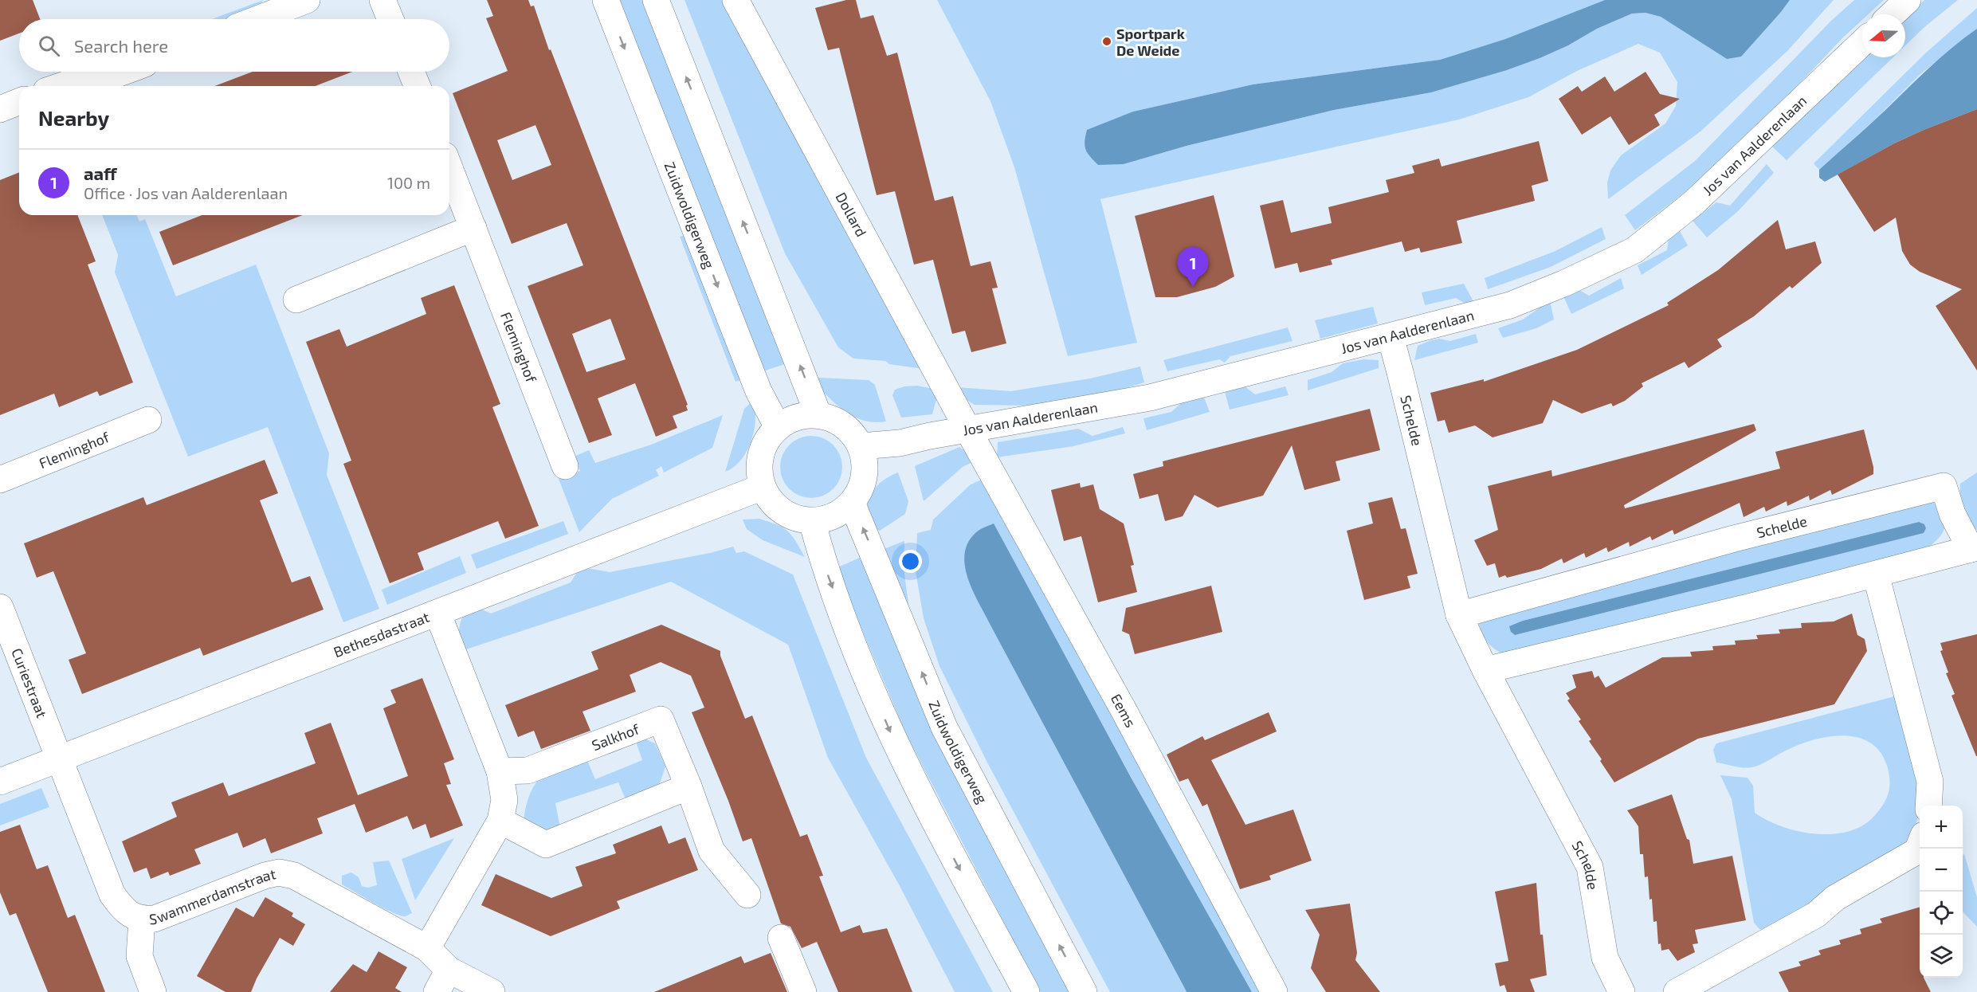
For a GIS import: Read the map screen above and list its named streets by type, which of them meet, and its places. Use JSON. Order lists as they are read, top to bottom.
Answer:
{
  "streets": {
    "street": [
      "Jos van Aalderenlaan",
      "Zuidwoldigerweg",
      "Dollard",
      "Fleminghof",
      "Schelde",
      "Bethesdastraat",
      "Curiestraat",
      "Eems",
      "Salkhof",
      "Swammerdamstraat"
    ]
  },
  "crossings": [
    ["Jos van Aalderenlaan", "Zuidwoldigerweg"],
    ["Jos van Aalderenlaan", "Dollard"],
    ["Jos van Aalderenlaan", "Schelde"],
    ["Jos van Aalderenlaan", "Bethesdastraat"],
    ["Jos van Aalderenlaan", "Eems"],
    ["Zuidwoldigerweg", "Bethesdastraat"],
    ["Dollard", "Eems"],
    ["Bethesdastraat", "Curiestraat"],
    ["Bethesdastraat", "Swammerdamstraat"],
    ["Curiestraat", "Swammerdamstraat"]
  ],
  "places": ["Sportpark De Weide"],
  "north": "left",
  "page": {
    "search": "Search here",
    "heading": "Nearby",
    "list": [
      {
        "mark": "1",
        "name": "aaff",
        "note": "Office · Jos van Aalderenlaan",
        "value": "100 m"
      }
    ],
    "pins": "1",
    "map_buttons": ["+", "−"]
  }
}
